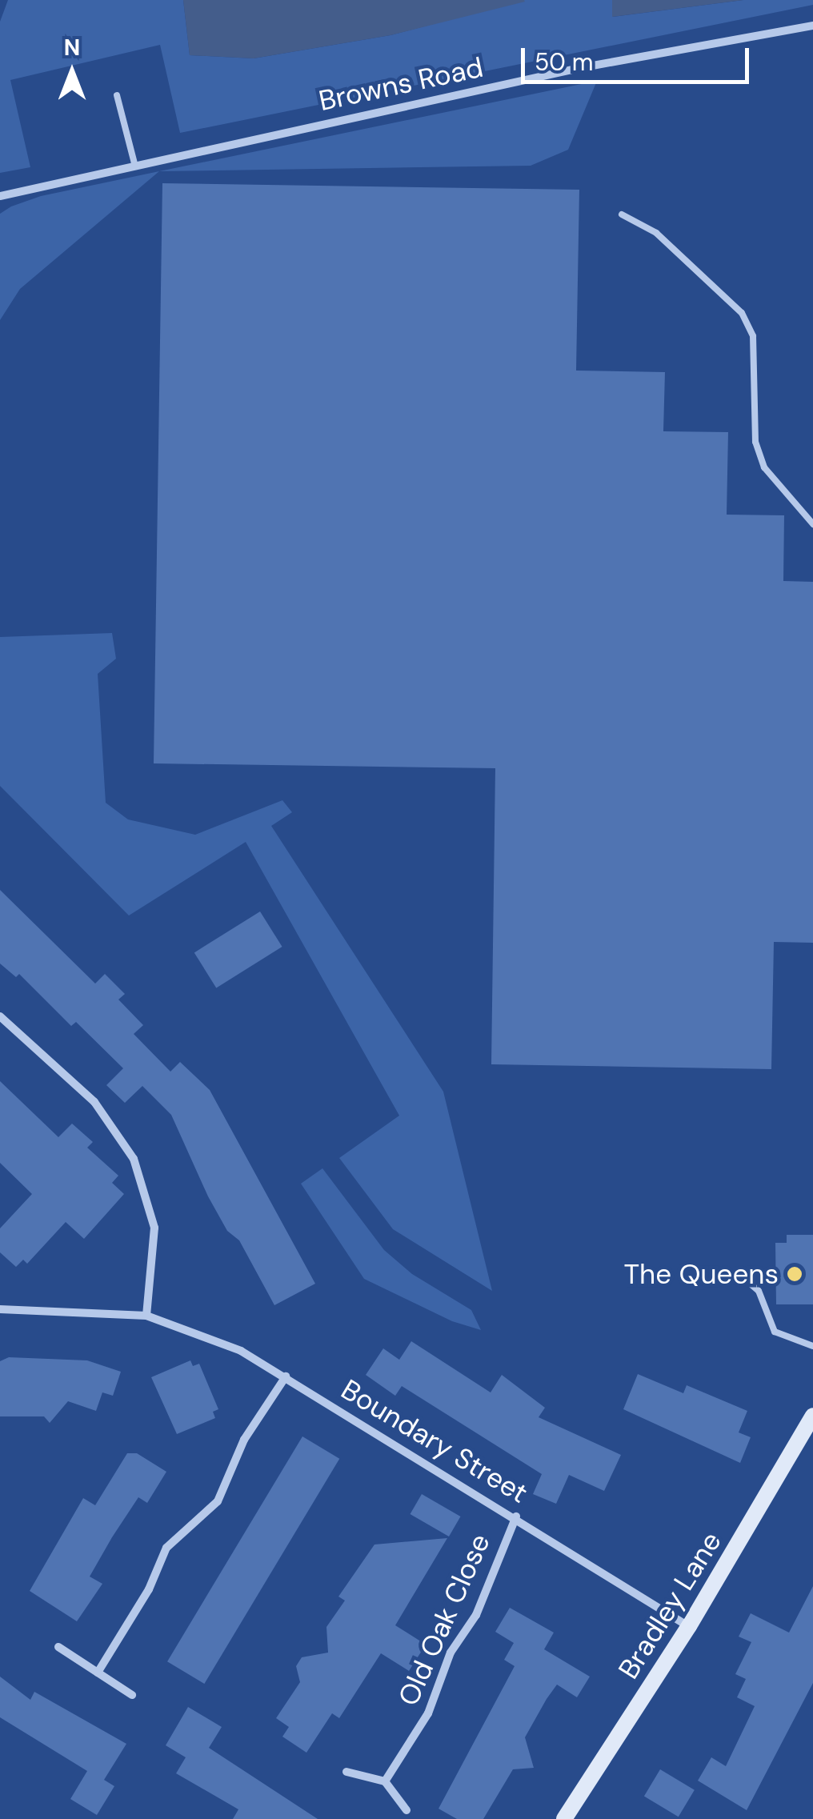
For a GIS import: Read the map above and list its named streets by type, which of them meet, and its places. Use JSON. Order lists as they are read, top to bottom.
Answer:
{
  "streets": {
    "street": [
      "Browns Road",
      "Boundary Street",
      "Bradley Lane",
      "Old Oak Close"
    ]
  },
  "crossings": [
    ["Boundary Street", "Bradley Lane"],
    ["Boundary Street", "Old Oak Close"]
  ],
  "places": ["The Queens"],
  "scale_bar": "50 m",
  "north": "top"
}
